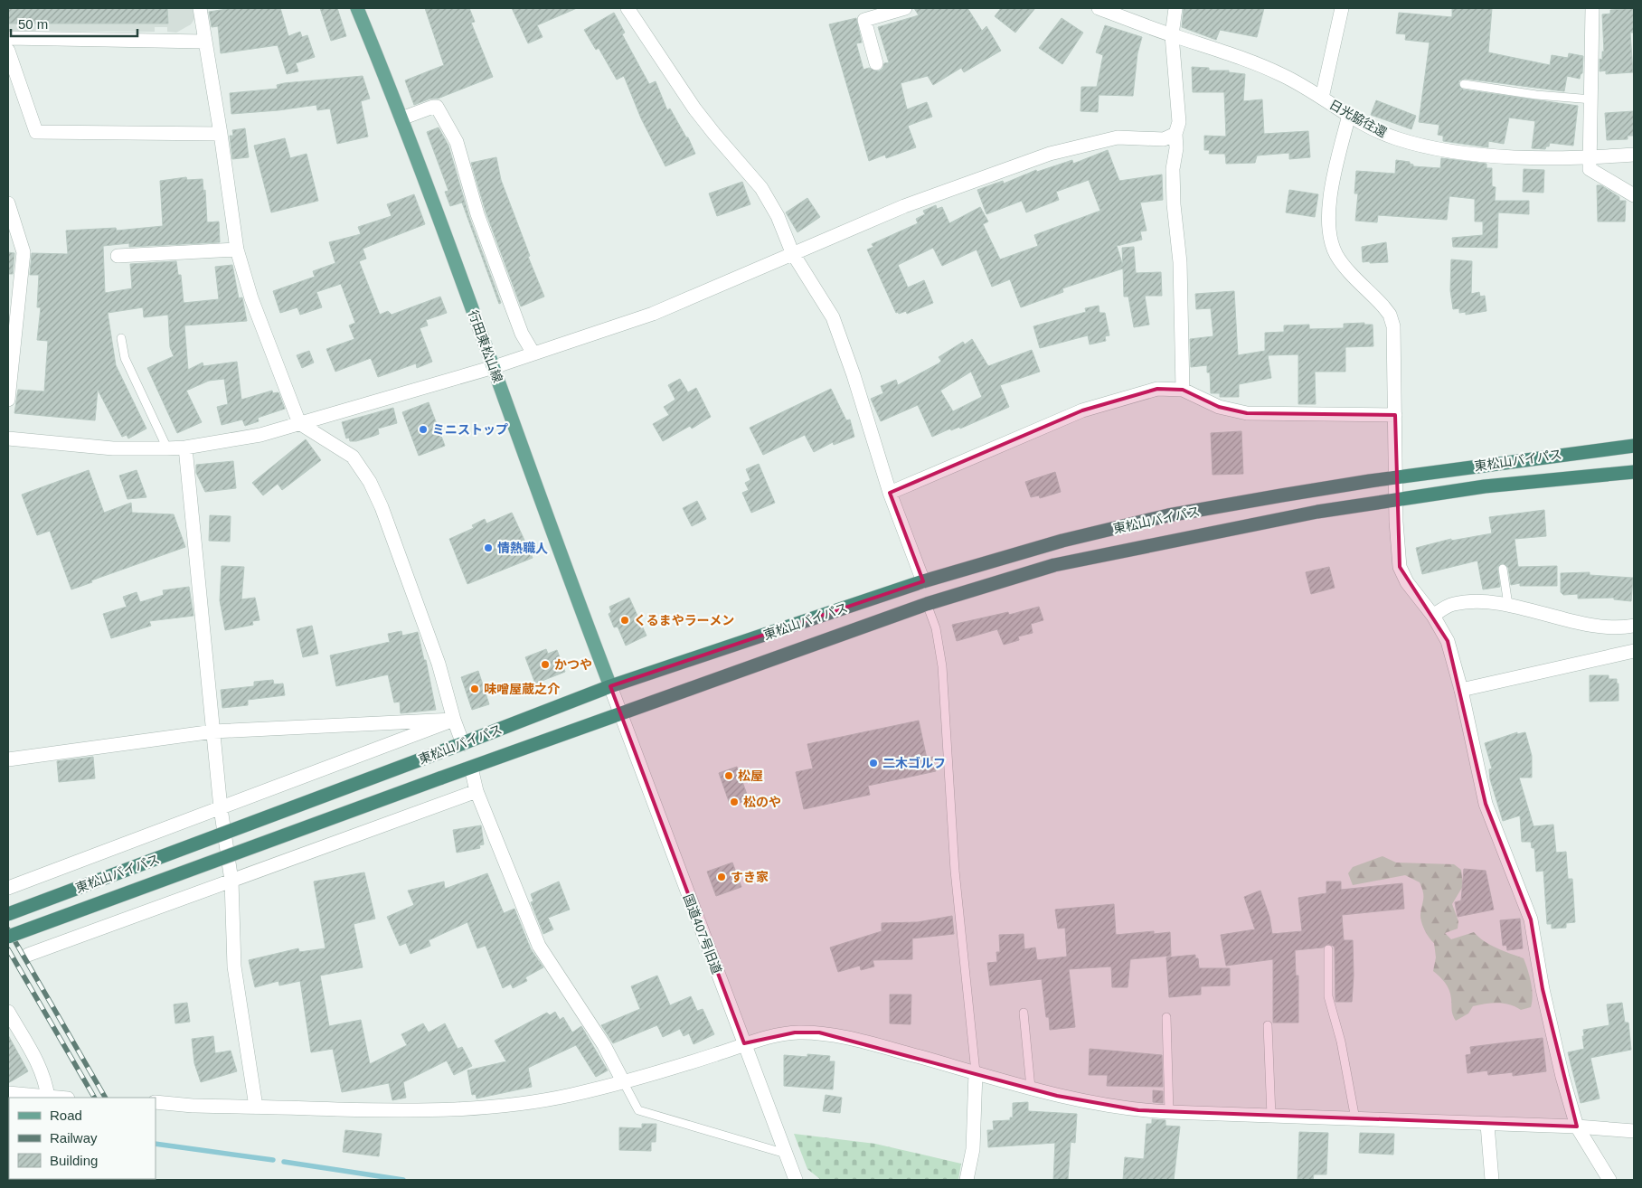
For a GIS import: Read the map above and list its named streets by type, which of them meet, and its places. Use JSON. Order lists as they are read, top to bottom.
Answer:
{
  "streets": {
    "highway": ["東松山バイパス"],
    "main road": ["行田東松山線"],
    "street": ["日光脇往還", "国道407号旧道"]
  },
  "crossings": [
    ["行田東松山線", "東松山バイパス"],
    ["行田東松山線", "国道407号旧道"],
    ["東松山バイパス", "国道407号旧道"]
  ],
  "places": [
    "ミニストップ",
    "情熱職人",
    "くるまやラーメン",
    "かつや",
    "味噌屋蔵之介",
    "二木ゴルフ",
    "松屋",
    "松のや",
    "すき家"
  ],
  "legend": ["Road", "Railway", "Building"],
  "scale_bar": "50 m"
}
